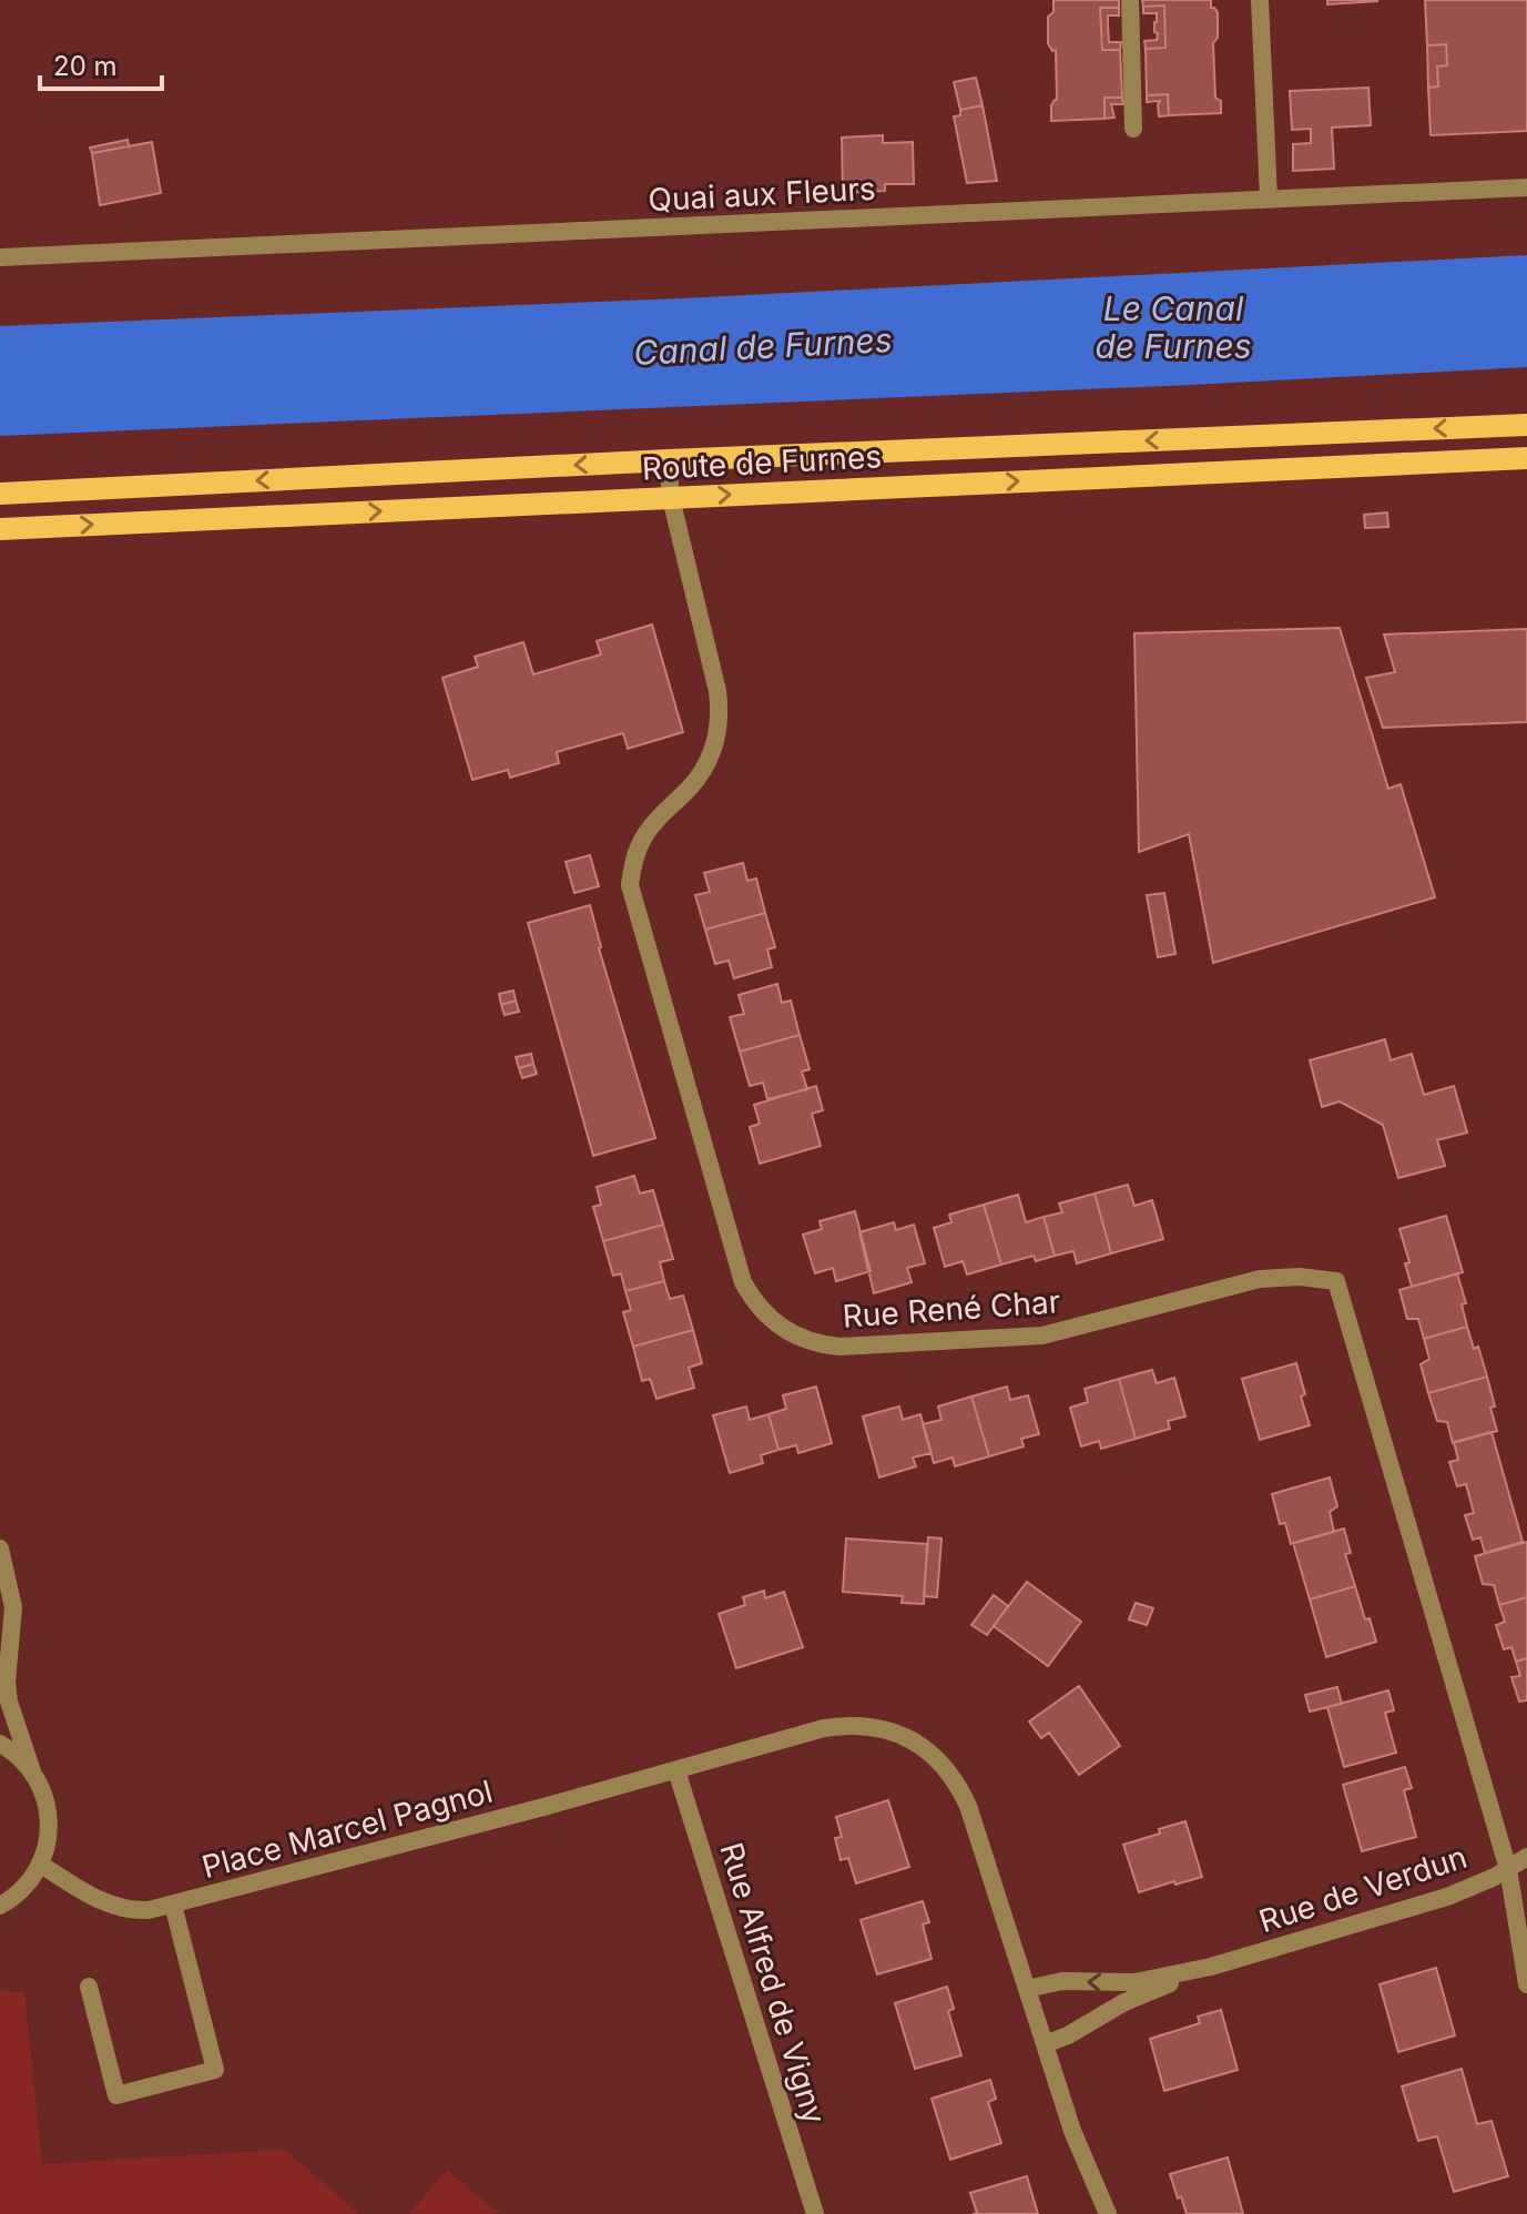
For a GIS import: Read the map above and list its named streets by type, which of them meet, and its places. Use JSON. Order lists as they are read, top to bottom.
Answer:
{
  "streets": {
    "main road": ["Route de Furnes"],
    "street": [
      "Quai aux Fleurs",
      "Rue René Char",
      "Place Marcel Pagnol",
      "Rue de Verdun",
      "Rue Alfred de Vigny"
    ]
  },
  "crossings": [
    ["Route de Furnes", "Rue René Char"],
    ["Rue René Char", "Rue de Verdun"],
    ["Place Marcel Pagnol", "Rue Alfred de Vigny"]
  ],
  "water": ["Le Canal de Furnes", "Canal de Furnes"],
  "scale_bar": "20 m"
}
